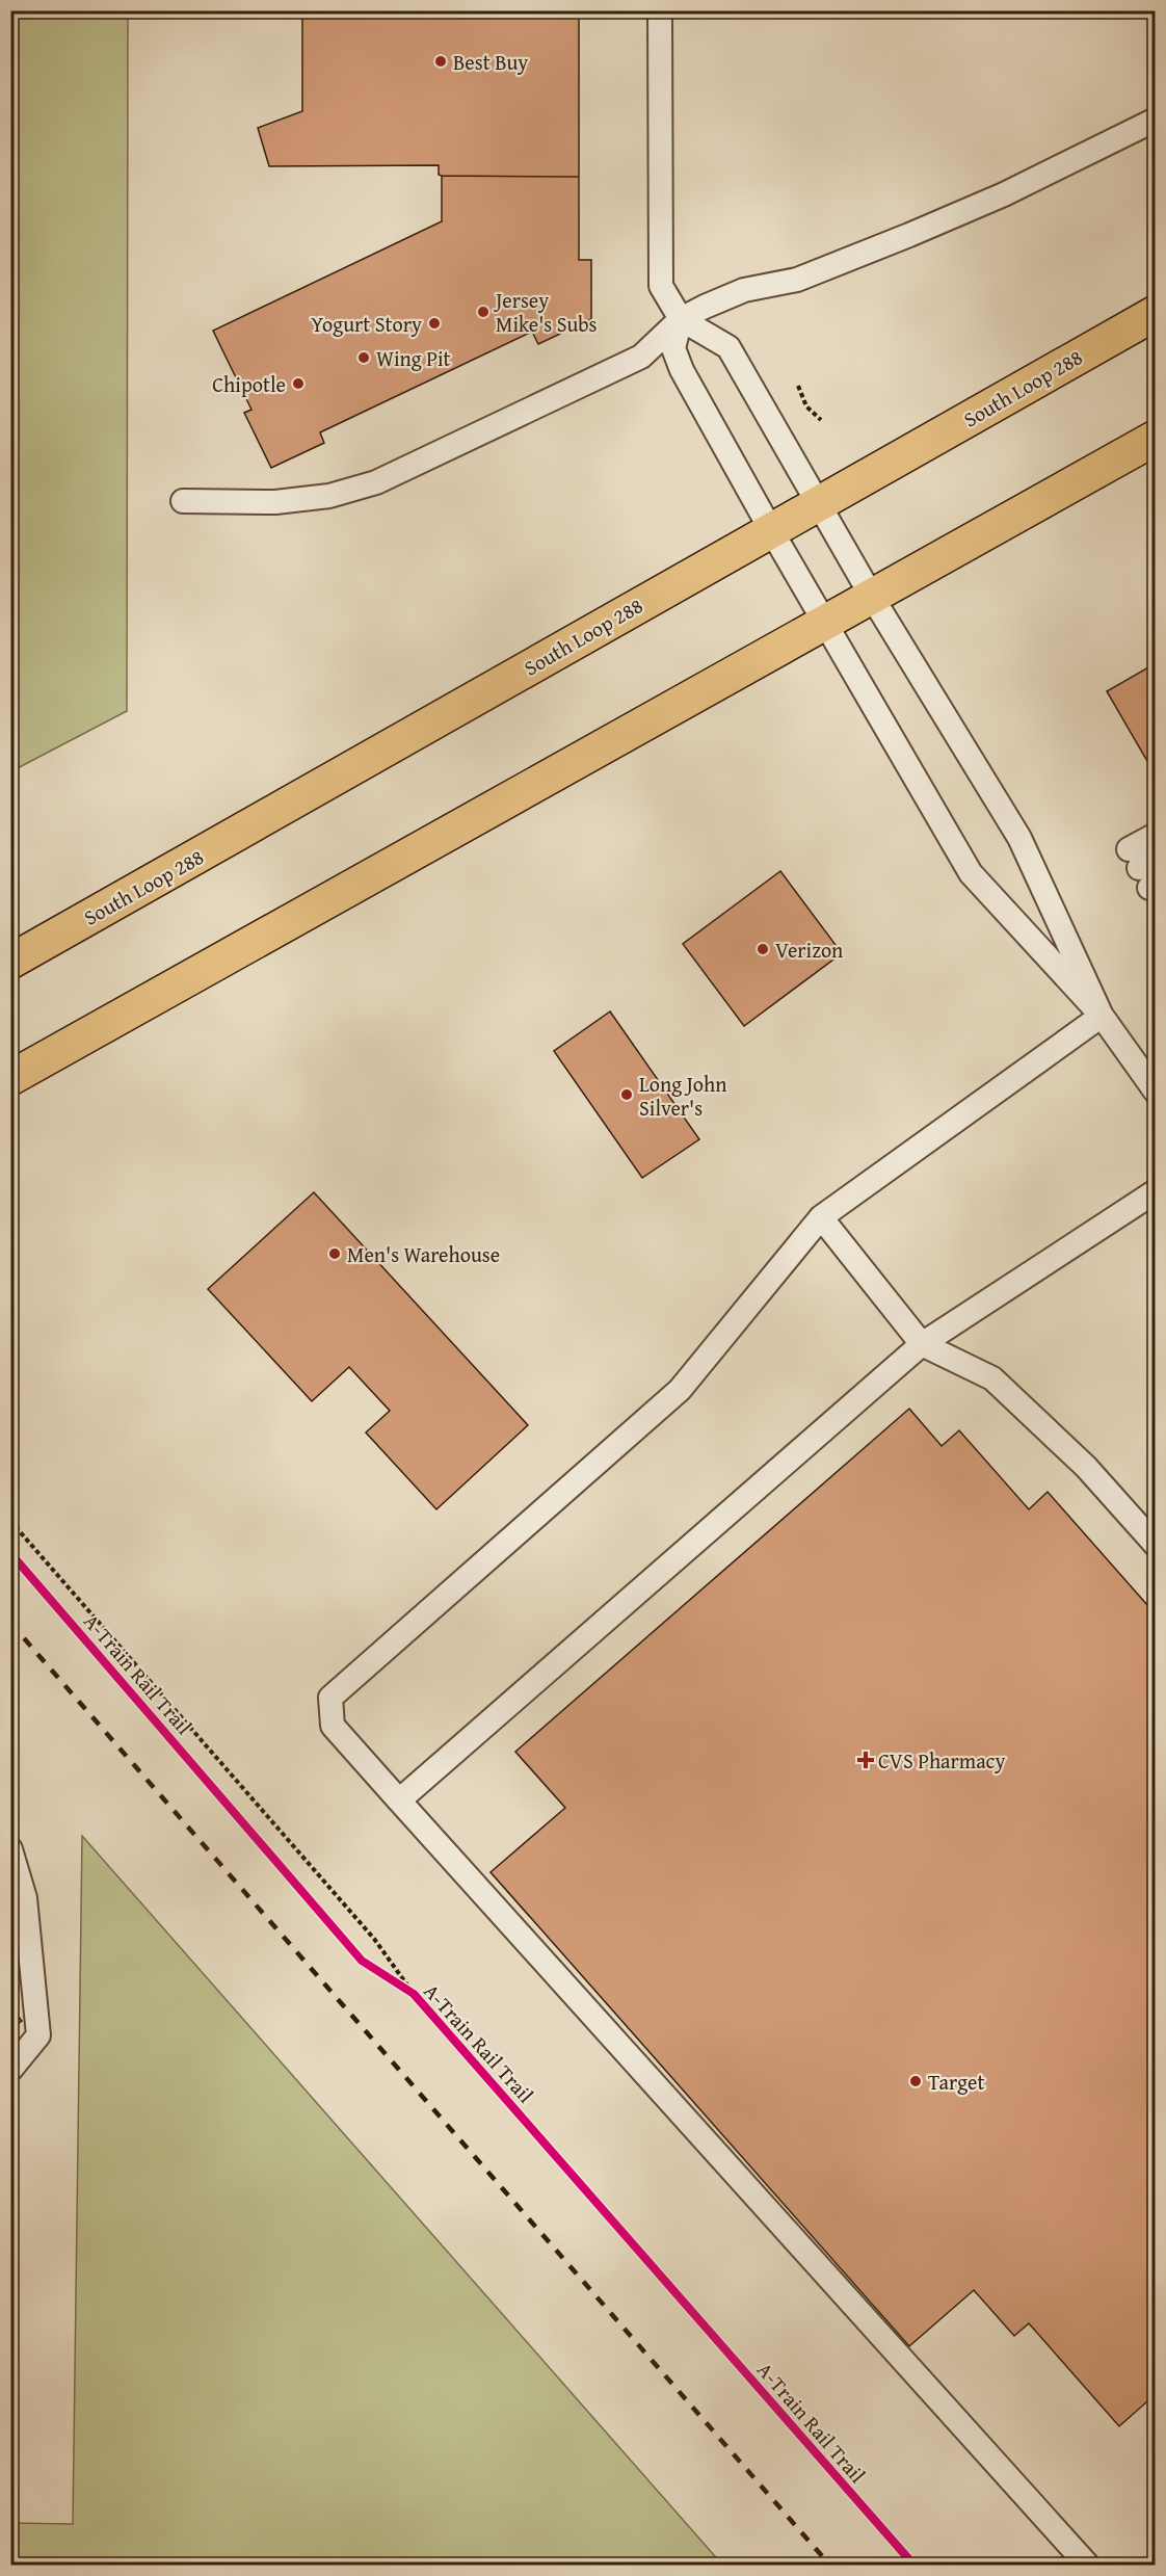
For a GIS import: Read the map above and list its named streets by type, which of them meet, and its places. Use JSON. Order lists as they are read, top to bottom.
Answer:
{
  "streets": {
    "highway": ["South Loop 288"],
    "cycle path": ["A-Train Rail Trail"]
  },
  "places": {
    "other": [
      "Best Buy",
      "Jersey Mike's Subs",
      "Yogurt Story",
      "Wing Pit",
      "Chipotle",
      "Verizon",
      "Long John Silver's",
      "Men's Warehouse",
      "Target"
    ],
    "health": ["CVS Pharmacy"]
  }
}
